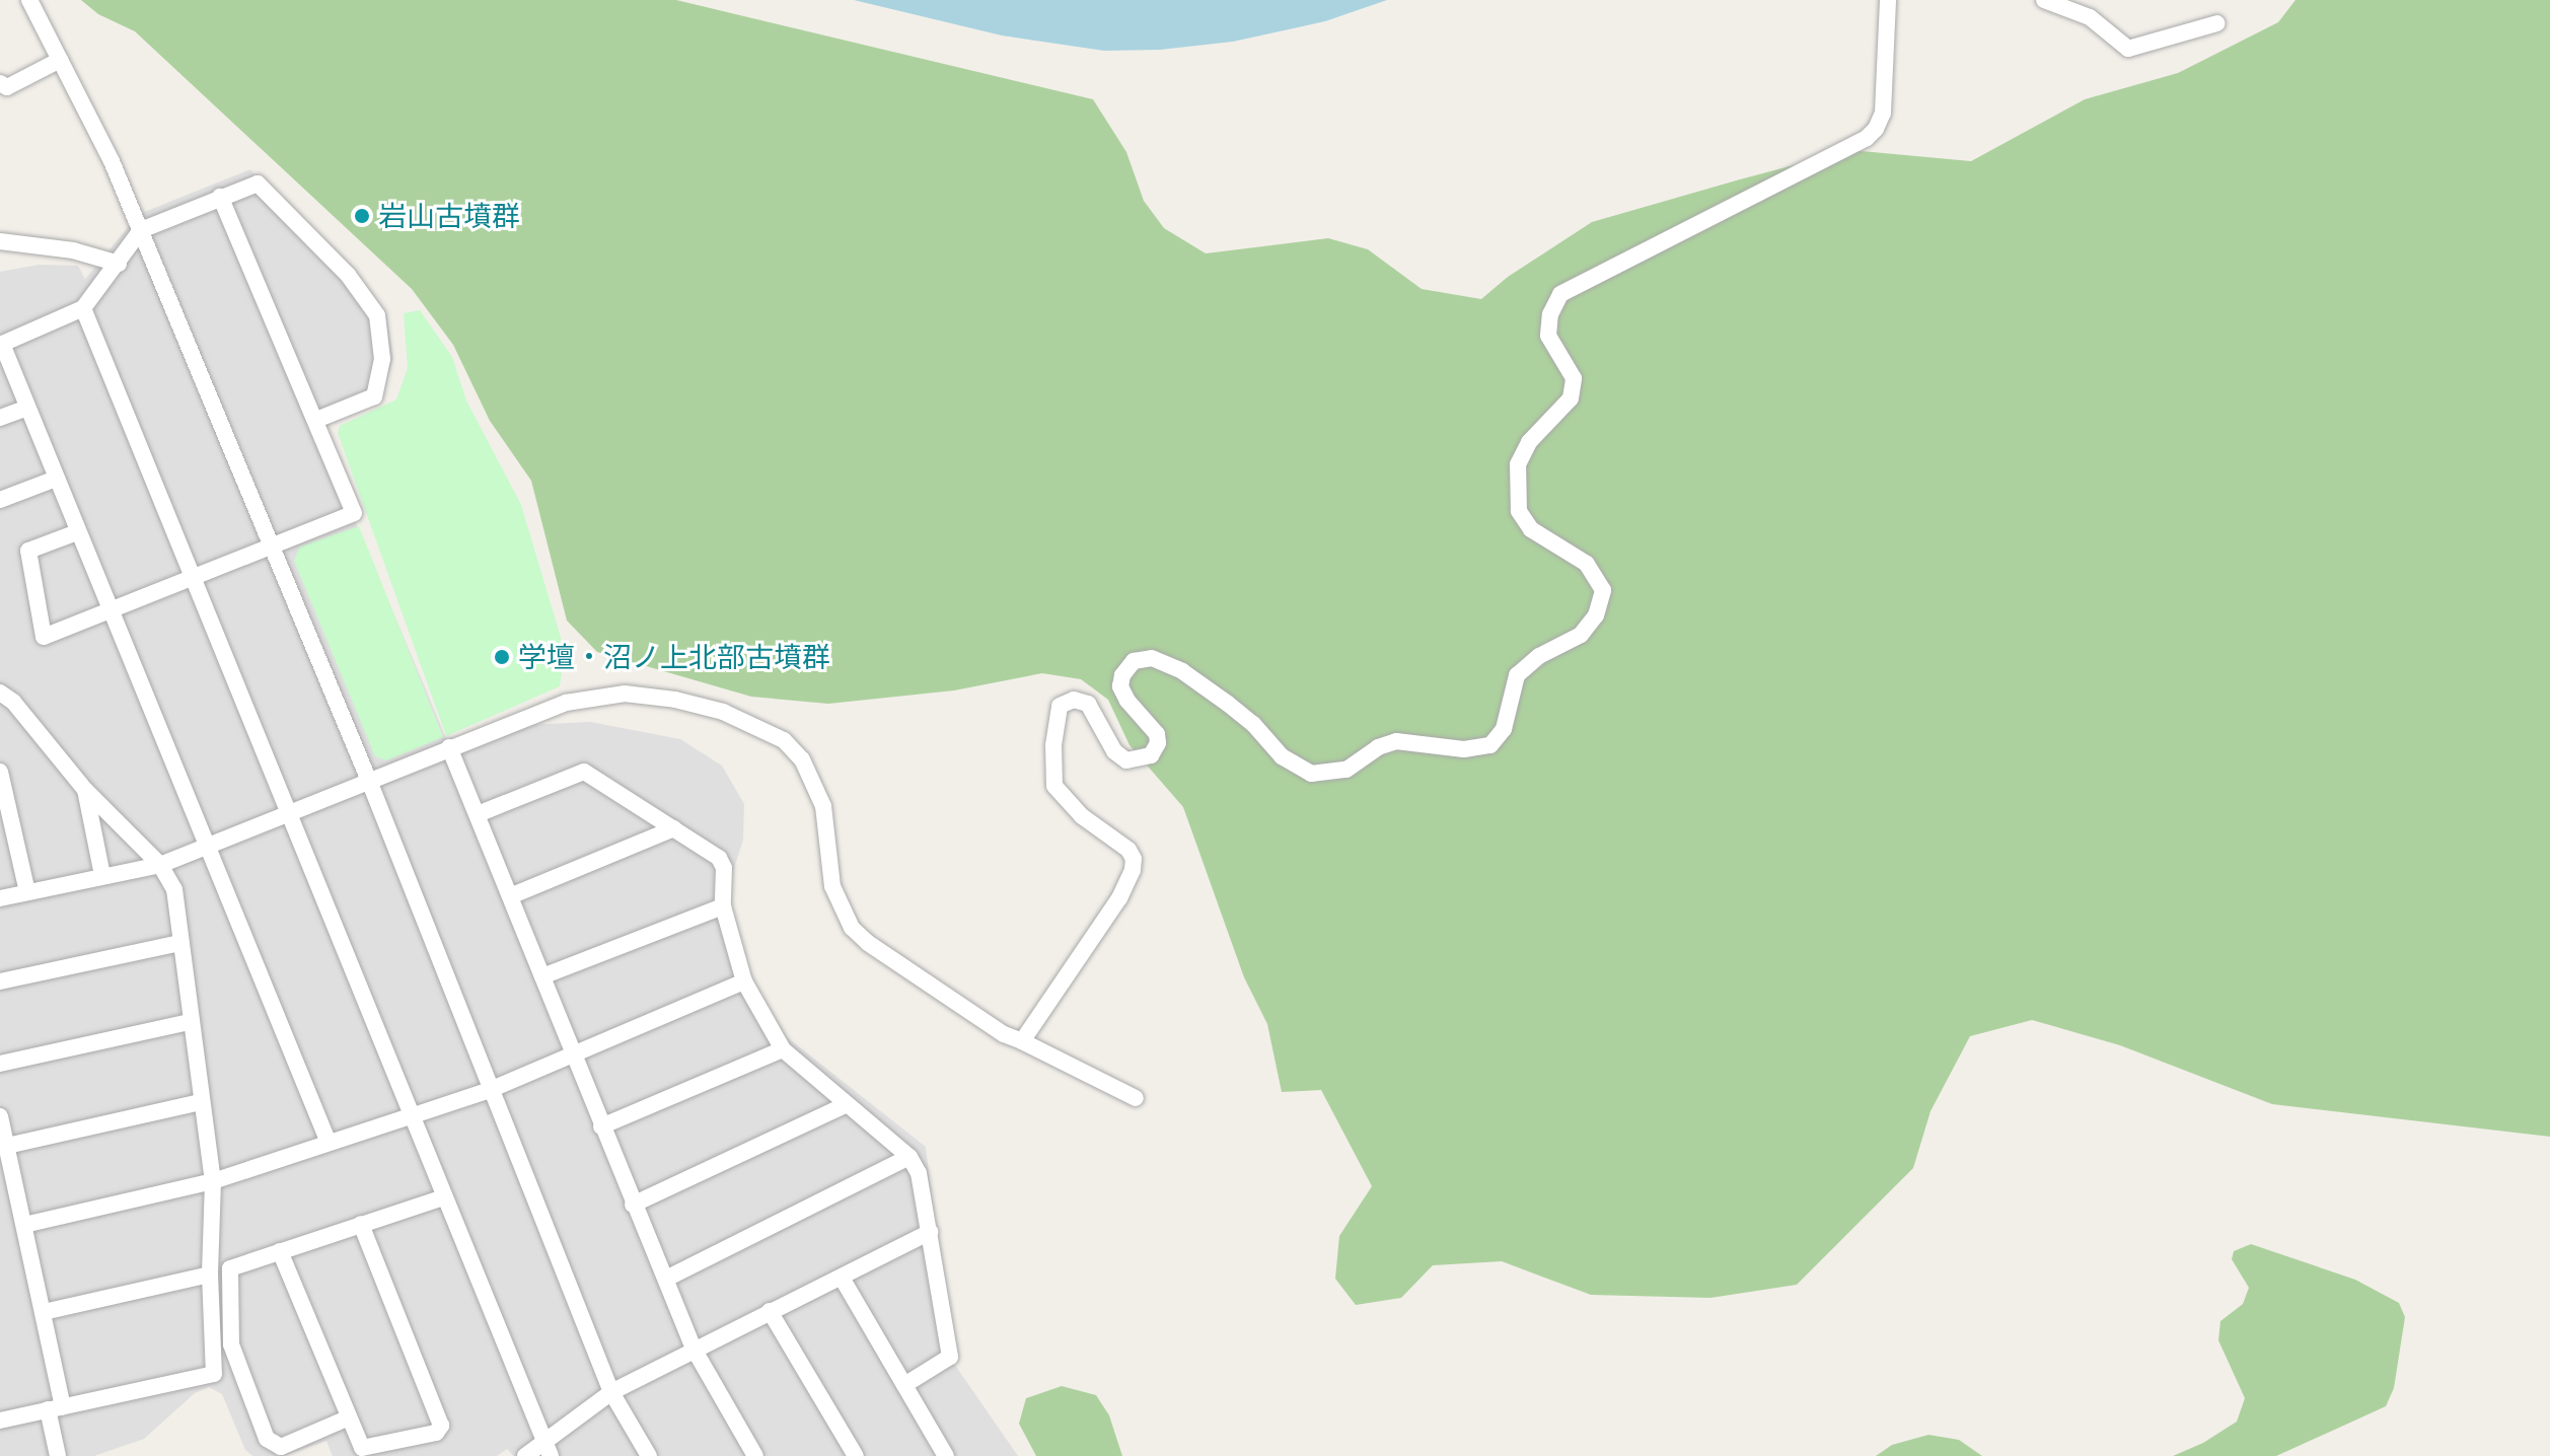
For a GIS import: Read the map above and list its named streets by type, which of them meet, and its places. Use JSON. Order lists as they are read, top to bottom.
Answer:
{
  "places": ["岩山古墳群", "学壇・沼ノ上北部古墳群"]
}
